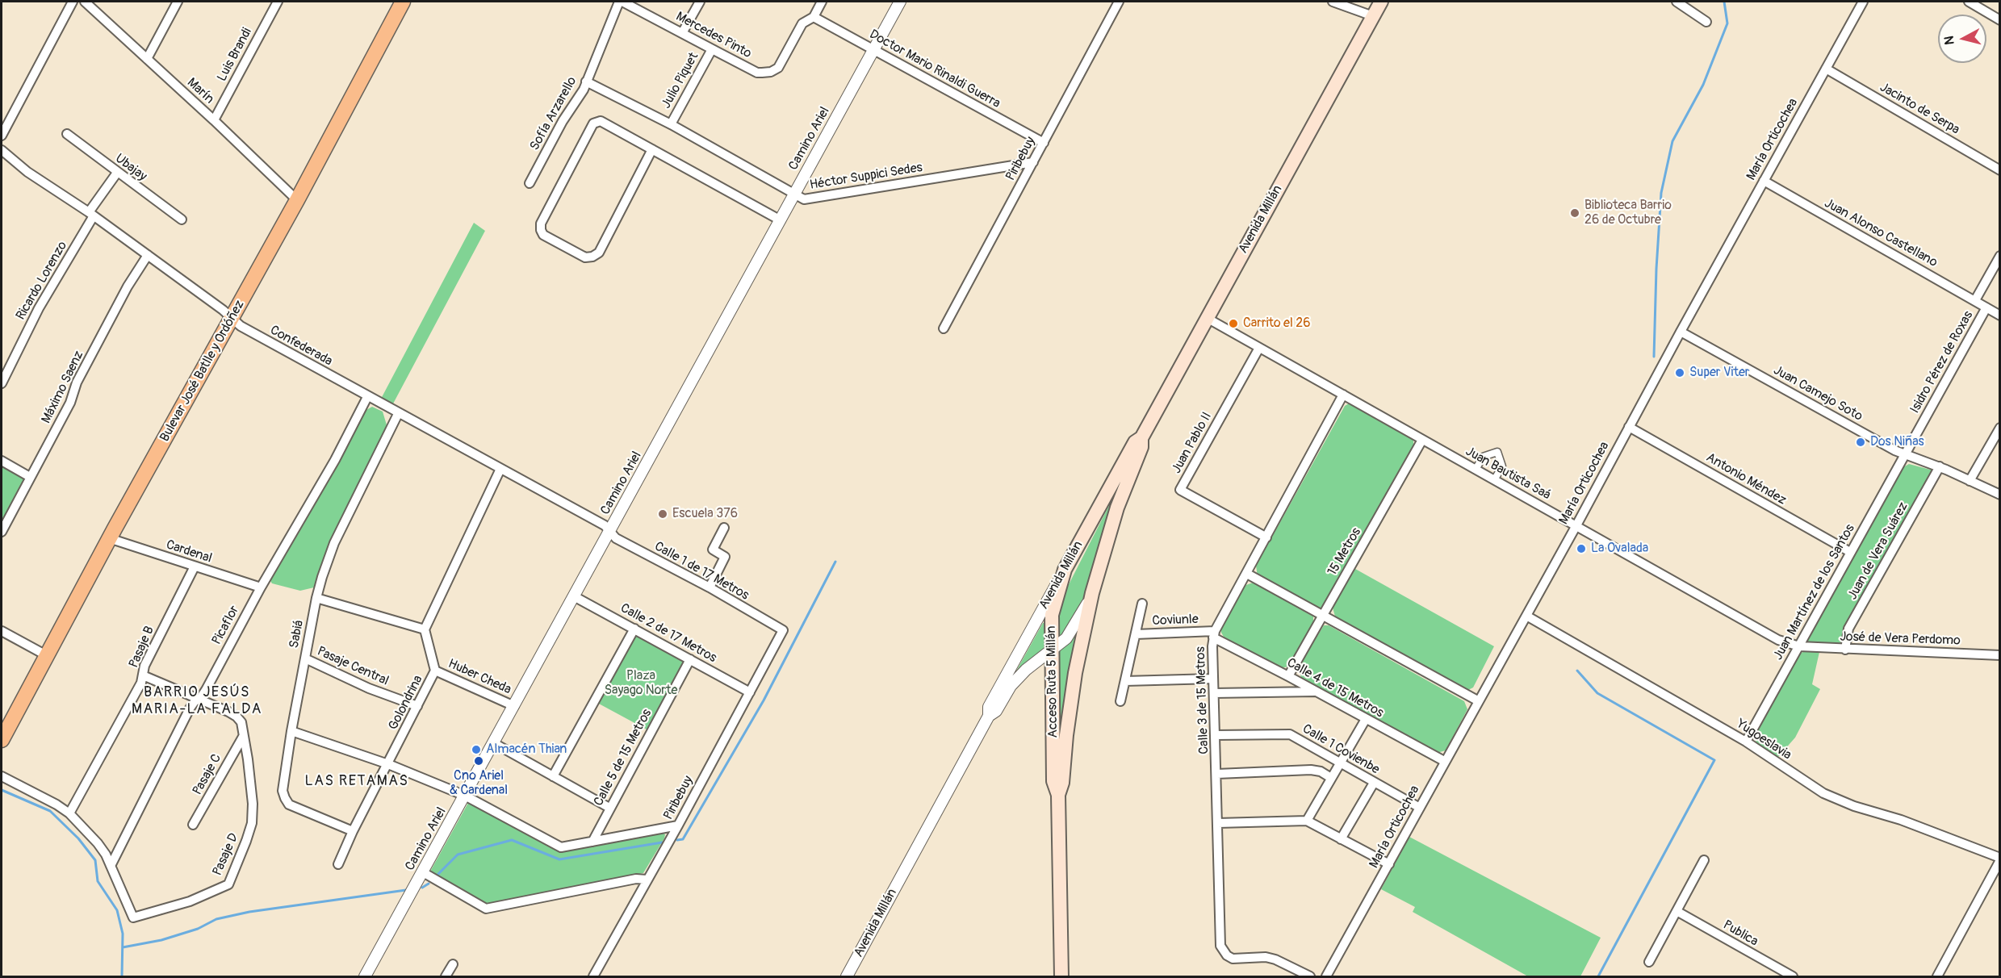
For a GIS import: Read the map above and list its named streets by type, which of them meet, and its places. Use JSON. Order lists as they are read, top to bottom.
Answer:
{
  "streets": {
    "main road": ["Avenida Millán", "Bulevar José Batlle y Ordóñez", "Acceso Ruta 5 Millán"],
    "street": [
      "Mercedes Pinto",
      "Luis Brandi",
      "Doctor Mario Rinaldi Guerra",
      "Julio Piquet",
      "Marín",
      "Jacinto de Serpa",
      "Sofía Arzarello",
      "Camino Ariel",
      "María Orticochea",
      "Piribebuy",
      "Ubajay",
      "Héctor Suppici Sedes",
      "Juan Alonso Castellano",
      "Ricardo Lorenzo",
      "Confederada",
      "Isidro Pérez de Roxas",
      "Máximo Saenz",
      "Juan Camejo Soto",
      "Juan Pablo II",
      "Juan Bautista Saá",
      "Antonio Méndez",
      "Juan de Vera Suárez",
      "Cardenal",
      "15 Metros",
      "Calle 1 de 17 Metros",
      "Juan Martínez de los Santos",
      "Coviunle",
      "Picaflor",
      "Calle 2 de 17 Metros",
      "Sabiá",
      "José de Vera Perdomo",
      "Pasaje B",
      "Pasaje Central",
      "Huber Cheda",
      "Calle 4 de 15 Metros",
      "Calle 3 de 15 Metros",
      "Golondrina",
      "Yugoeslavia",
      "Calle 1 Covienbe",
      "Calle 5 de 15 Metros",
      "Pasaje C",
      "Pasaje D",
      "Publica"
    ]
  },
  "crossings": [
    ["Mercedes Pinto", "Doctor Mario Rinaldi Guerra"],
    ["Mercedes Pinto", "Julio Piquet"],
    ["Mercedes Pinto", "Sofía Arzarello"],
    ["Luis Brandi", "Marín"],
    ["Doctor Mario Rinaldi Guerra", "Camino Ariel"],
    ["Doctor Mario Rinaldi Guerra", "Piribebuy"],
    ["Julio Piquet", "Héctor Suppici Sedes"],
    ["Marín", "Bulevar José Batlle y Ordóñez"],
    ["Jacinto de Serpa", "María Orticochea"],
    ["Sofía Arzarello", "Héctor Suppici Sedes"],
    ["Camino Ariel", "Héctor Suppici Sedes"],
    ["Camino Ariel", "Confederada"],
    ["Camino Ariel", "Calle 1 de 17 Metros"],
    ["Camino Ariel", "Calle 2 de 17 Metros"],
    ["Camino Ariel", "Huber Cheda"],
    ["María Orticochea", "Juan Alonso Castellano"],
    ["María Orticochea", "Juan Camejo Soto"],
    ["María Orticochea", "Juan Bautista Saá"],
    ["María Orticochea", "Antonio Méndez"],
    ["María Orticochea", "Calle 4 de 15 Metros"],
    ["María Orticochea", "Yugoeslavia"],
    ["María Orticochea", "Calle 1 Covienbe"],
    ["Piribebuy", "Héctor Suppici Sedes"],
    ["Piribebuy", "Calle 1 de 17 Metros"],
    ["Piribebuy", "Calle 2 de 17 Metros"],
    ["Ubajay", "Ricardo Lorenzo"],
    ["Avenida Millán", "Juan Bautista Saá"],
    ["Avenida Millán", "Acceso Ruta 5 Millán"],
    ["Juan Alonso Castellano", "Isidro Pérez de Roxas"],
    ["Ricardo Lorenzo", "Confederada"],
    ["Confederada", "Bulevar José Batlle y Ordóñez"],
    ["Confederada", "Máximo Saenz"],
    ["Confederada", "Calle 1 de 17 Metros"],
    ["Confederada", "Picaflor"],
    ["Confederada", "Sabiá"],
    ["Isidro Pérez de Roxas", "Juan Camejo Soto"],
    ["Isidro Pérez de Roxas", "Juan Martínez de los Santos"],
    ["Bulevar José Batlle y Ordóñez", "Cardenal"],
    ["Juan Camejo Soto", "Juan de Vera Suárez"],
    ["Juan Camejo Soto", "Juan Martínez de los Santos"],
    ["Juan Pablo II", "Juan Bautista Saá"],
    ["Juan Pablo II", "Calle 3 de 15 Metros"],
    ["Juan Bautista Saá", "15 Metros"],
    ["Juan Bautista Saá", "Juan Martínez de los Santos"],
    ["Juan Bautista Saá", "José de Vera Perdomo"],
    ["Juan Bautista Saá", "Calle 3 de 15 Metros"],
    ["Antonio Méndez", "Juan Martínez de los Santos"],
    ["Juan de Vera Suárez", "José de Vera Perdomo"],
    ["Cardenal", "Picaflor"],
    ["Cardenal", "Pasaje B"],
    ["15 Metros", "Calle 4 de 15 Metros"],
    ["Juan Martínez de los Santos", "José de Vera Perdomo"],
    ["Juan Martínez de los Santos", "Yugoeslavia"],
    ["Coviunle", "Calle 4 de 15 Metros"],
    ["Coviunle", "Calle 3 de 15 Metros"],
    ["Picaflor", "Pasaje D"],
    ["Calle 2 de 17 Metros", "Calle 5 de 15 Metros"],
    ["Sabiá", "Pasaje Central"],
    ["Sabiá", "Golondrina"],
    ["Pasaje B", "Pasaje D"],
    ["Pasaje Central", "Golondrina"],
    ["Huber Cheda", "Golondrina"],
    ["Calle 4 de 15 Metros", "Calle 3 de 15 Metros"],
    ["Calle 3 de 15 Metros", "Calle 1 Covienbe"],
    ["Pasaje C", "Pasaje D"]
  ],
  "districts": ["BARRIO JESÚS MARIA-LA FALDA", "LAS RETAMAS"],
  "parks": ["Plaza Sayago Norte"],
  "places": [
    "Biblioteca Barrio 26 de Octubre",
    "Carrito el 26",
    "Super Viter",
    "Dos Niñas",
    "Escuela 376",
    "La Ovalada",
    "Almacén Thian",
    "Cno Ariel & Cardenal"
  ],
  "north": "left"
}
